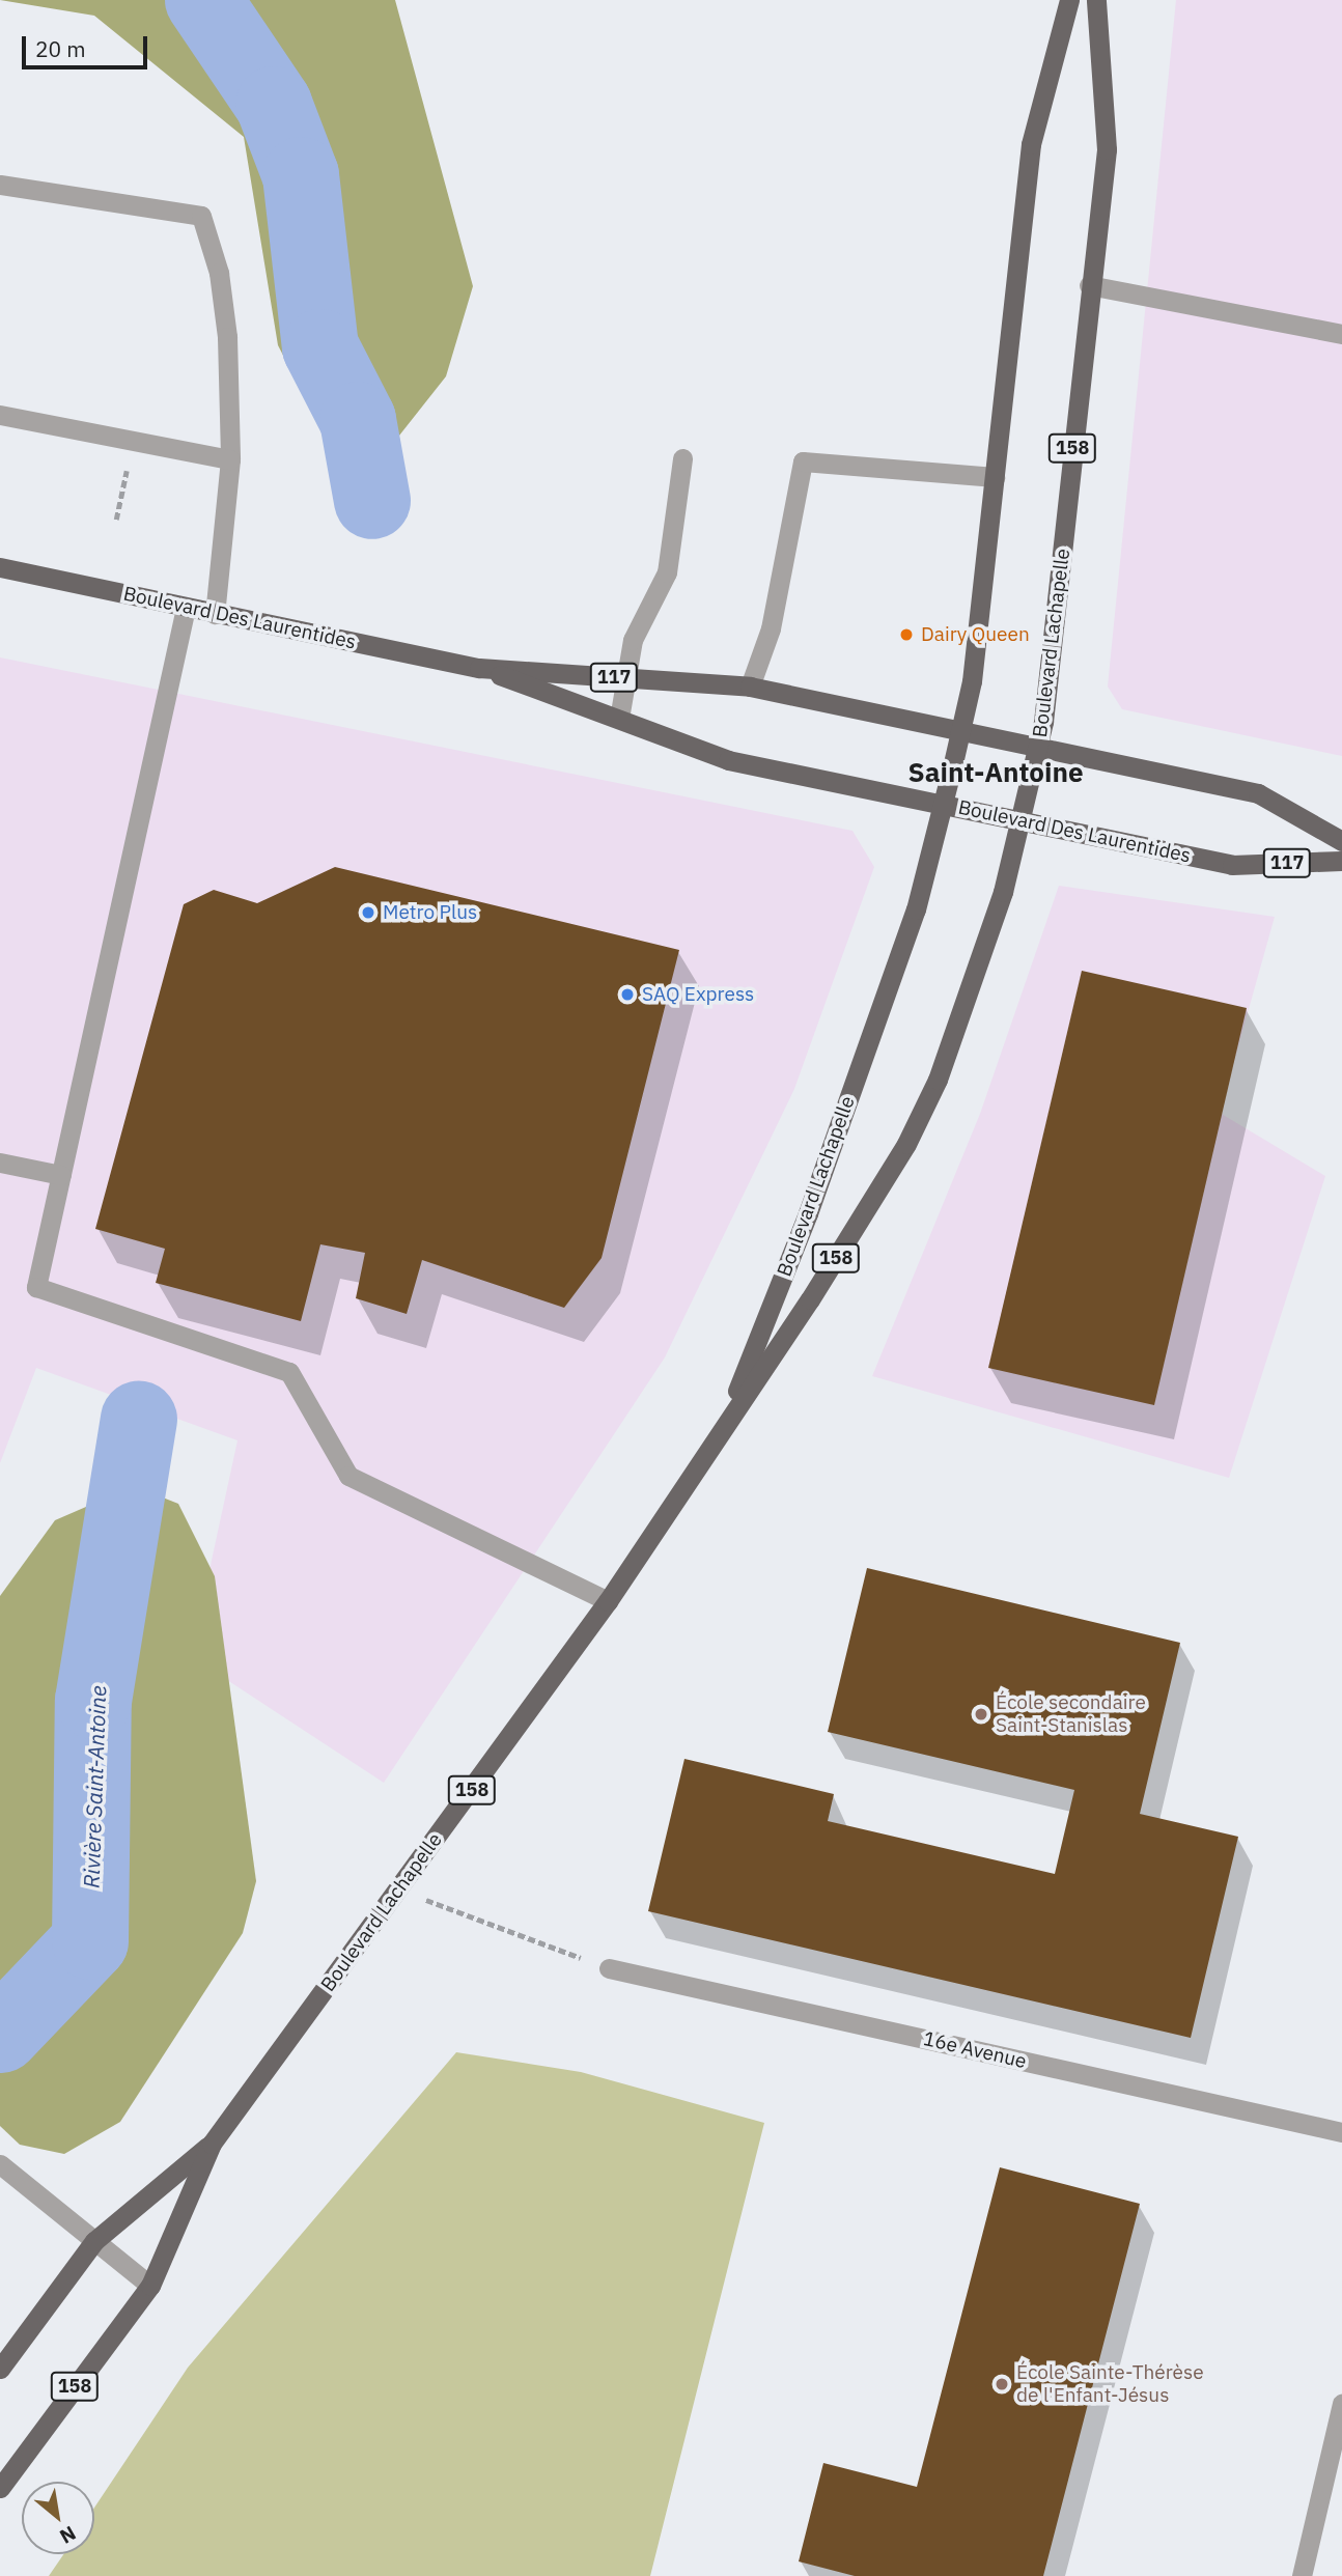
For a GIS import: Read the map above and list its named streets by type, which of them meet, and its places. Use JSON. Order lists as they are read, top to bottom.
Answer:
{
  "streets": {
    "main road": [
      "158",
      "Boulevard Des Laurentides",
      "Boulevard Lachapelle",
      "117"
    ],
    "street": ["16e Avenue"]
  },
  "crossings": [
    ["Boulevard Des Laurentides", "Boulevard Lachapelle"]
  ],
  "districts": ["Saint-Antoine"],
  "water": ["Rivière Saint-Antoine"],
  "places": [
    "Dairy Queen",
    "Metro Plus",
    "SAQ Express",
    "École secondaire Saint-Stanislas",
    "École Sainte-Thérèse de l'Enfant-Jésus"
  ],
  "scale_bar": "20 m",
  "north": "bottom right"
}
